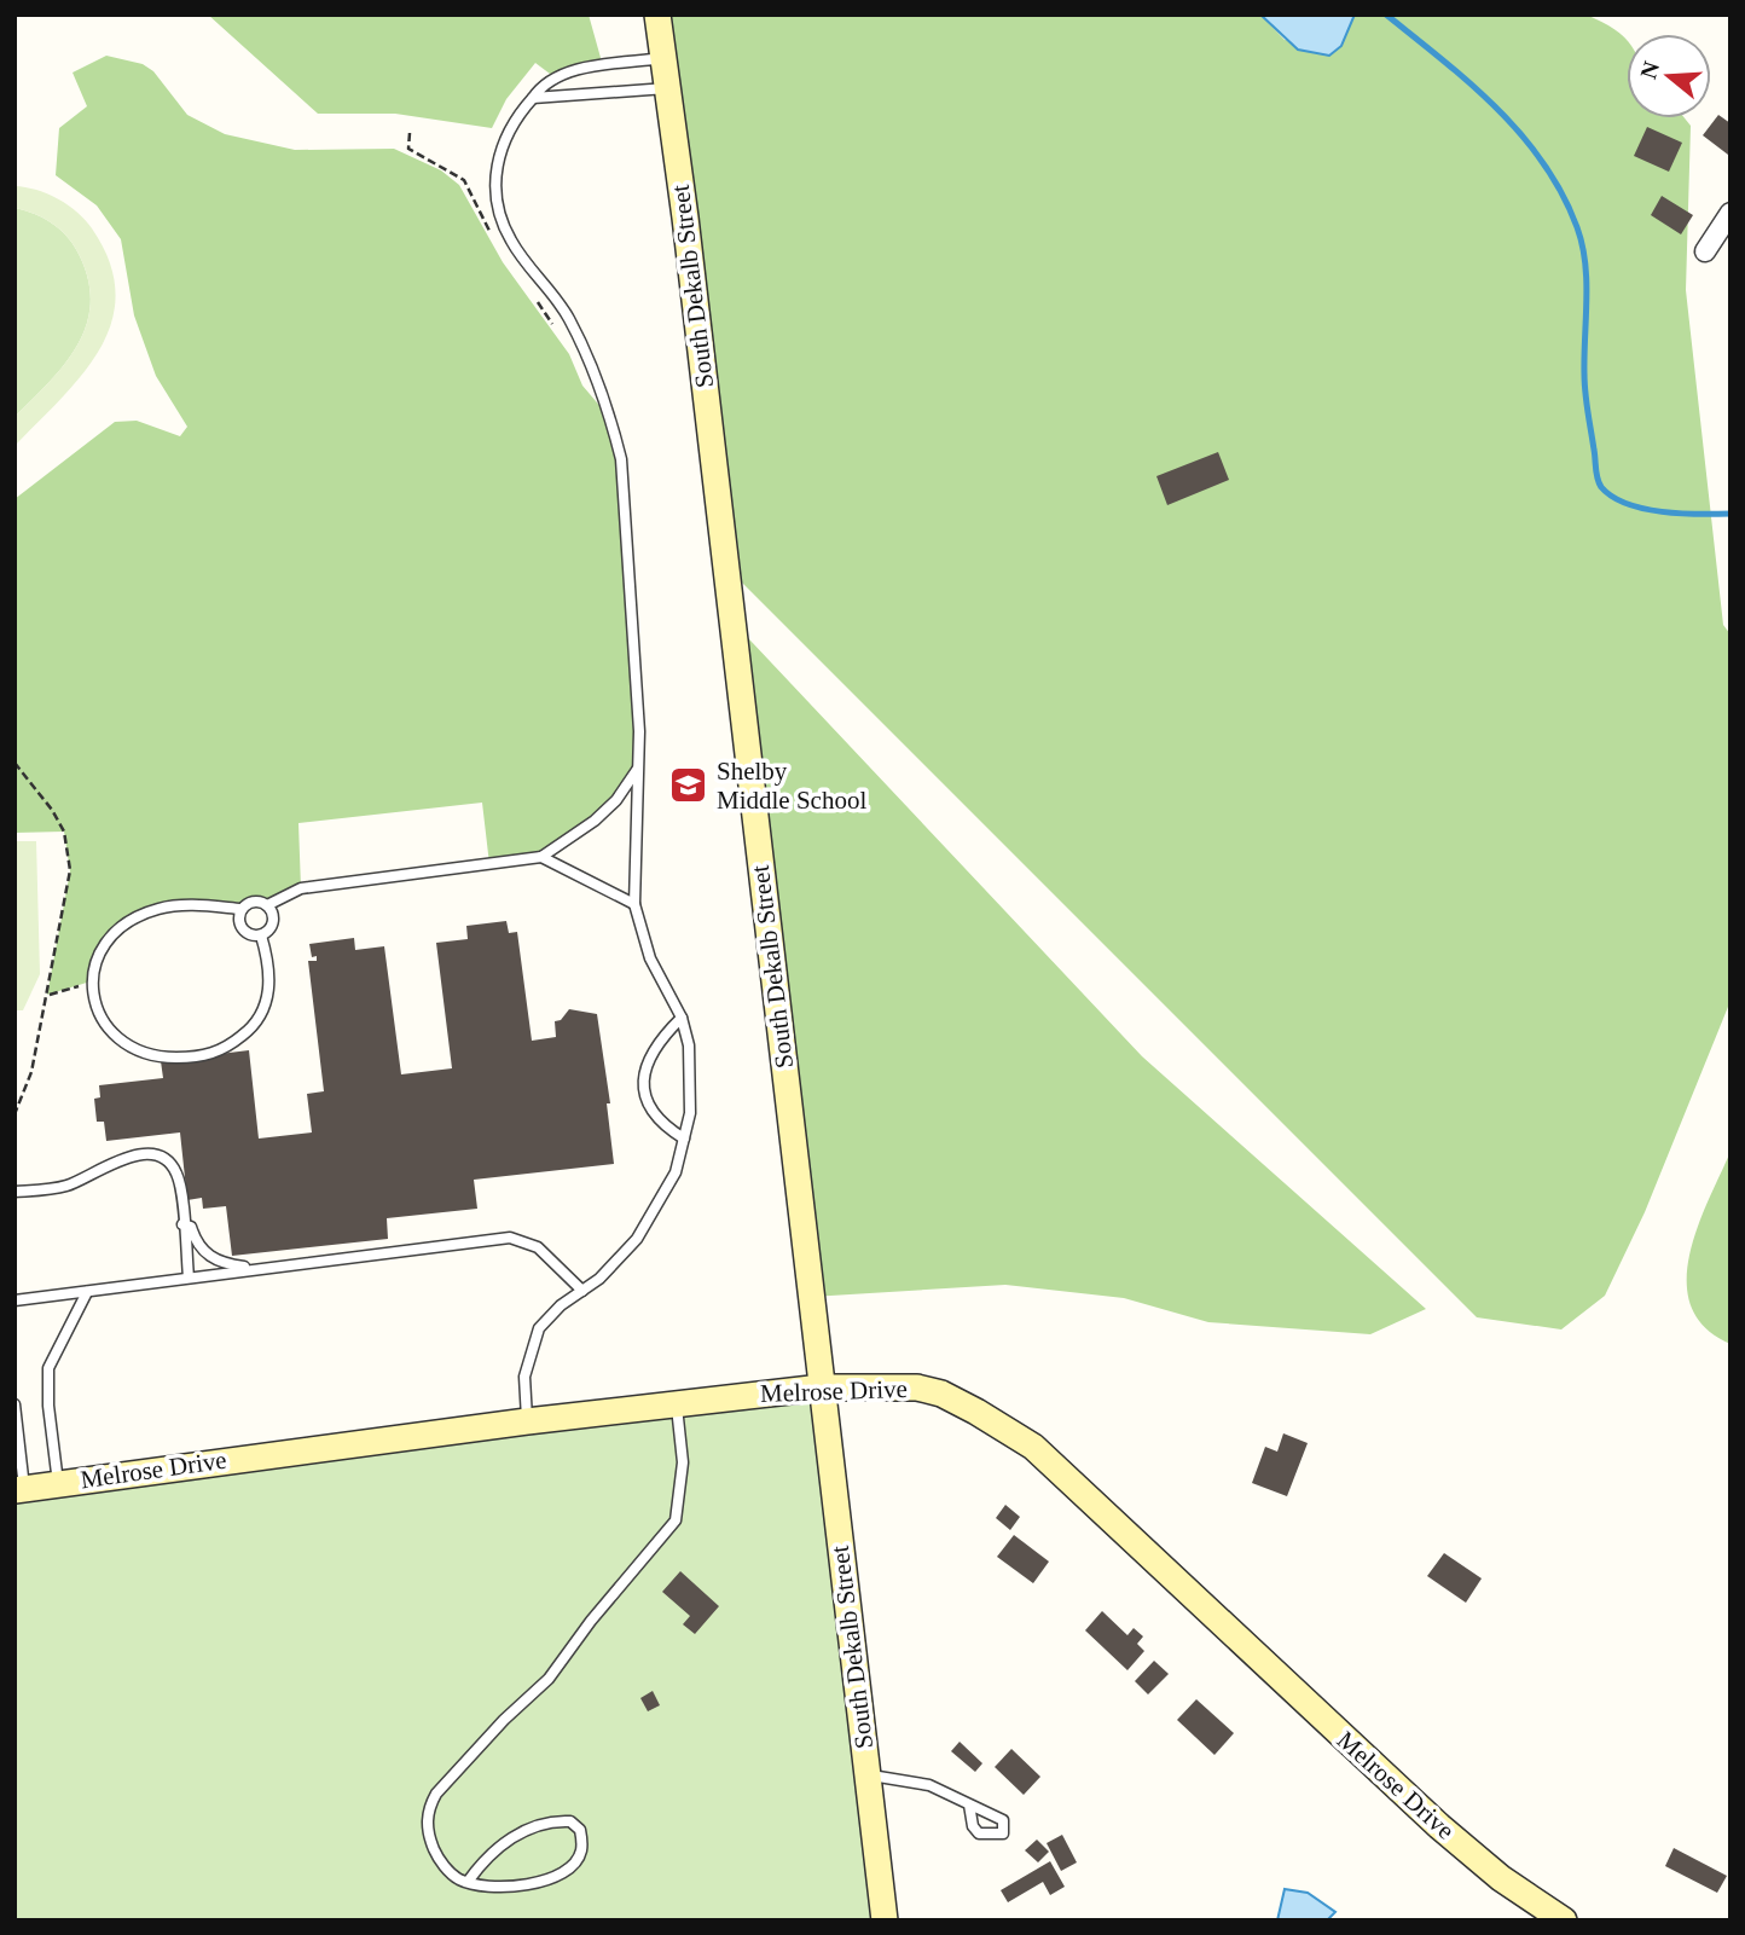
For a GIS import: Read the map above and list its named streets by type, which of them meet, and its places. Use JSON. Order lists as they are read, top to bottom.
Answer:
{
  "streets": {
    "main road": ["South Dekalb Street", "Melrose Drive"]
  },
  "crossings": [
    ["South Dekalb Street", "Melrose Drive"]
  ],
  "places": {
    "school or university": ["Shelby Middle School"]
  },
  "north": "left"
}
